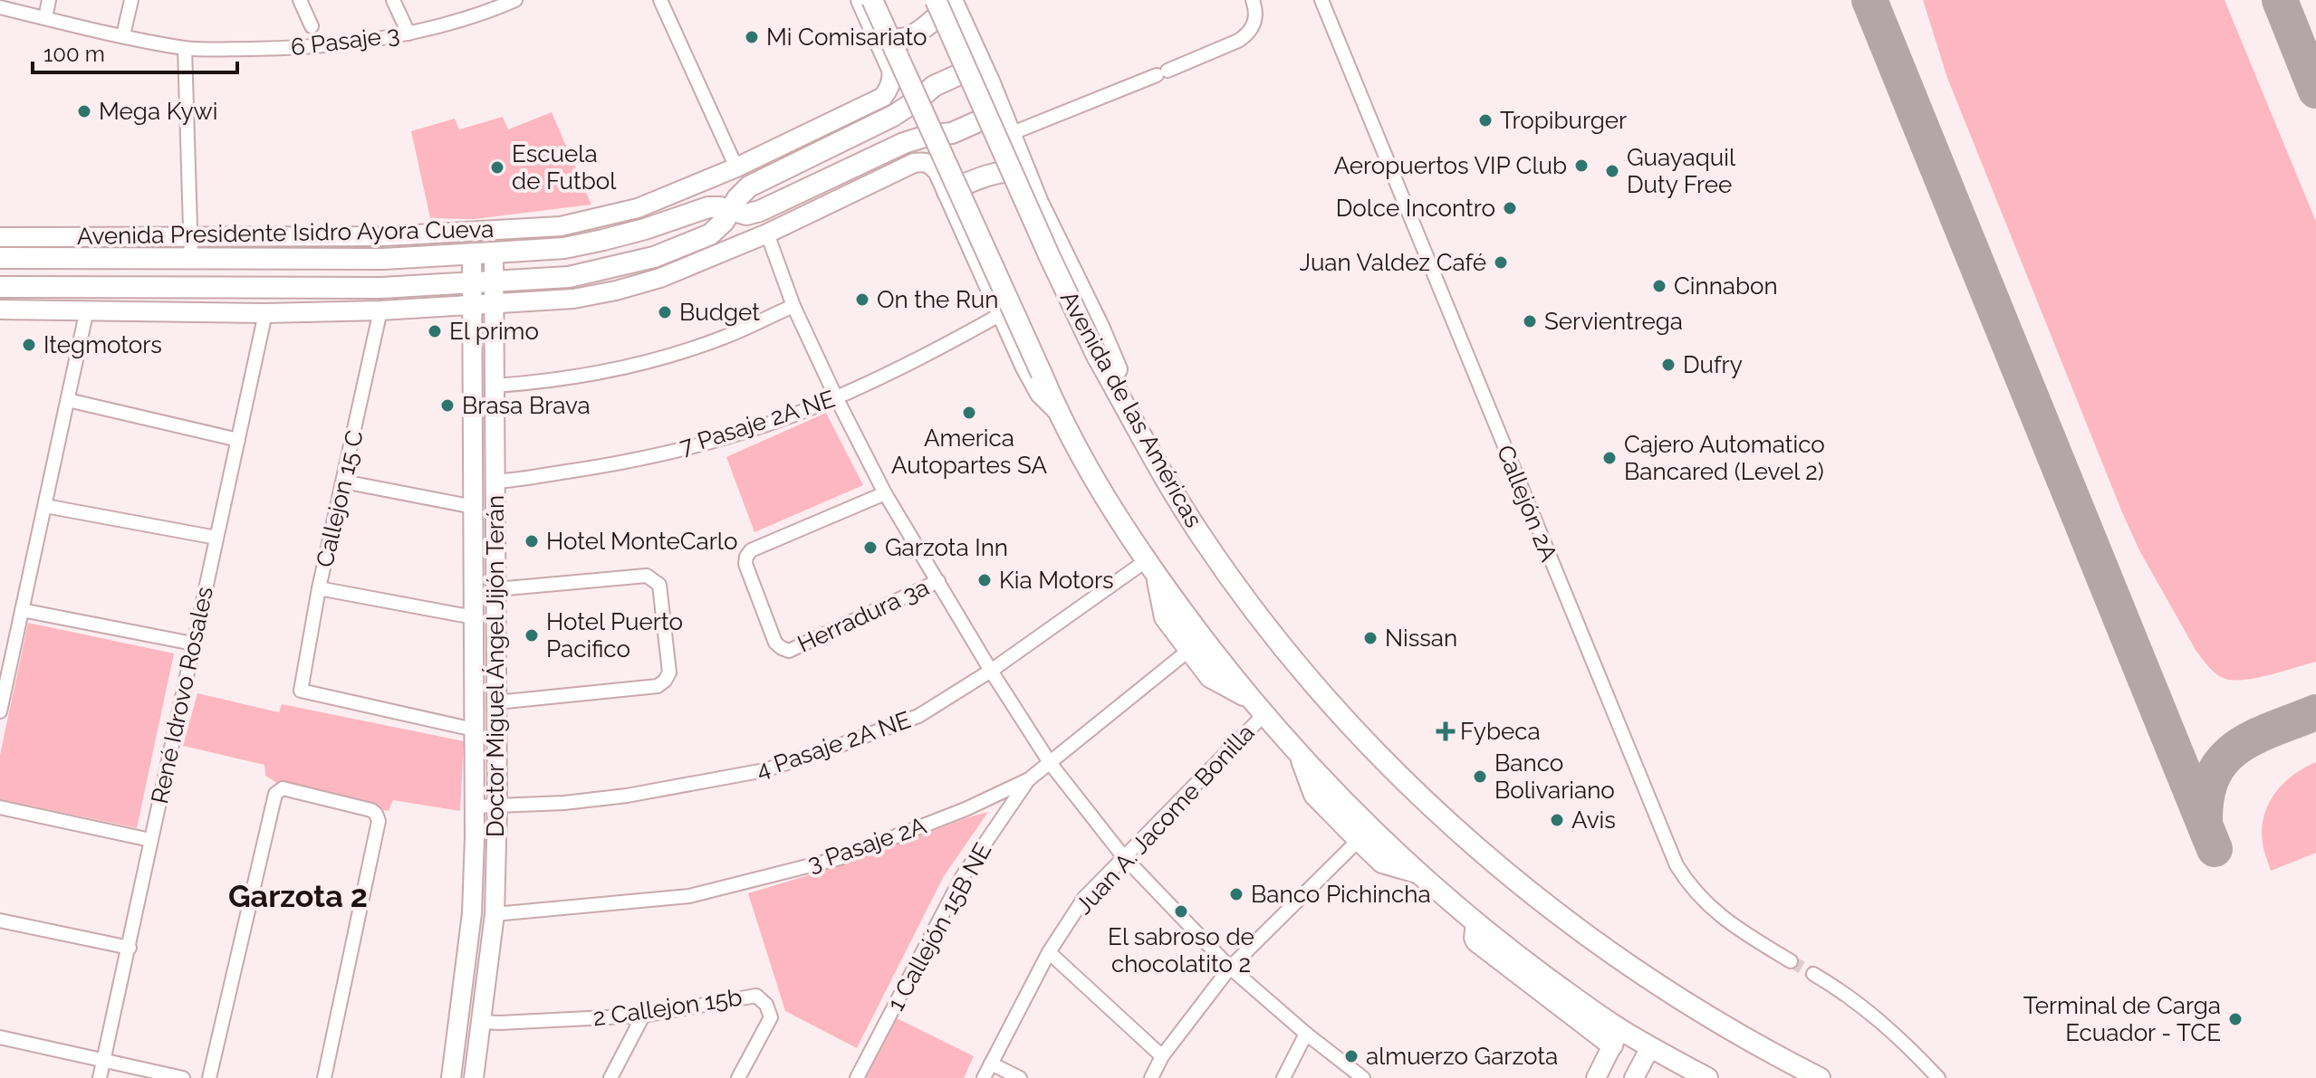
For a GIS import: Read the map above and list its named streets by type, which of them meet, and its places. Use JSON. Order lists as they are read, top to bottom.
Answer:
{
  "streets": {
    "main road": ["Avenida Presidente Isidro Ayora Cueva", "Avenida de las Américas", "Doctor Miguel Ángel Jijón Terán"],
    "street": [
      "6 Pasaje 3",
      "7 Pasaje 2A NE",
      "Callejon 15 C",
      "Callejón 2A",
      "Herradura 3a",
      "René Idrovo Rosales",
      "4 Pasaje 2A NE",
      "Juan A. Jacome Bonilla",
      "3 Pasaje 2A",
      "1 Callejón 15B NE",
      "2 Callejon 15b"
    ]
  },
  "crossings": [
    ["Avenida Presidente Isidro Ayora Cueva", "Doctor Miguel Ángel Jijón Terán"],
    ["7 Pasaje 2A NE", "Doctor Miguel Ángel Jijón Terán"],
    ["Callejon 15 C", "Doctor Miguel Ángel Jijón Terán"],
    ["Doctor Miguel Ángel Jijón Terán", "4 Pasaje 2A NE"],
    ["Doctor Miguel Ángel Jijón Terán", "3 Pasaje 2A"],
    ["Doctor Miguel Ángel Jijón Terán", "2 Callejon 15b"],
    ["3 Pasaje 2A", "1 Callejón 15B NE"]
  ],
  "districts": ["Garzota 2"],
  "places": {
    "other": [
      "Mi Comisariato",
      "Mega Kywi",
      "Tropiburger",
      "Aeropuertos VIP Club",
      "Escuela de Futbol",
      "Guayaquil Duty Free",
      "Dolce Incontro",
      "Juan Valdez Café",
      "Cinnabon",
      "On the Run",
      "Budget",
      "Servientrega",
      "El primo",
      "Itegmotors",
      "Dufry",
      "Brasa Brava",
      "America Autopartes SA",
      "Cajero Automatico Bancared (Level 2)",
      "Hotel MonteCarlo",
      "Garzota Inn",
      "Kia Motors",
      "Hotel Puerto Pacifico",
      "Nissan",
      "Banco Bolivariano",
      "Avis",
      "Banco Pichincha",
      "El sabroso de chocolatito 2",
      "Terminal de Carga Ecuador - TCE",
      "almuerzo Garzota"
    ],
    "health": ["Fybeca"]
  },
  "scale_bar": "100 m"
}
